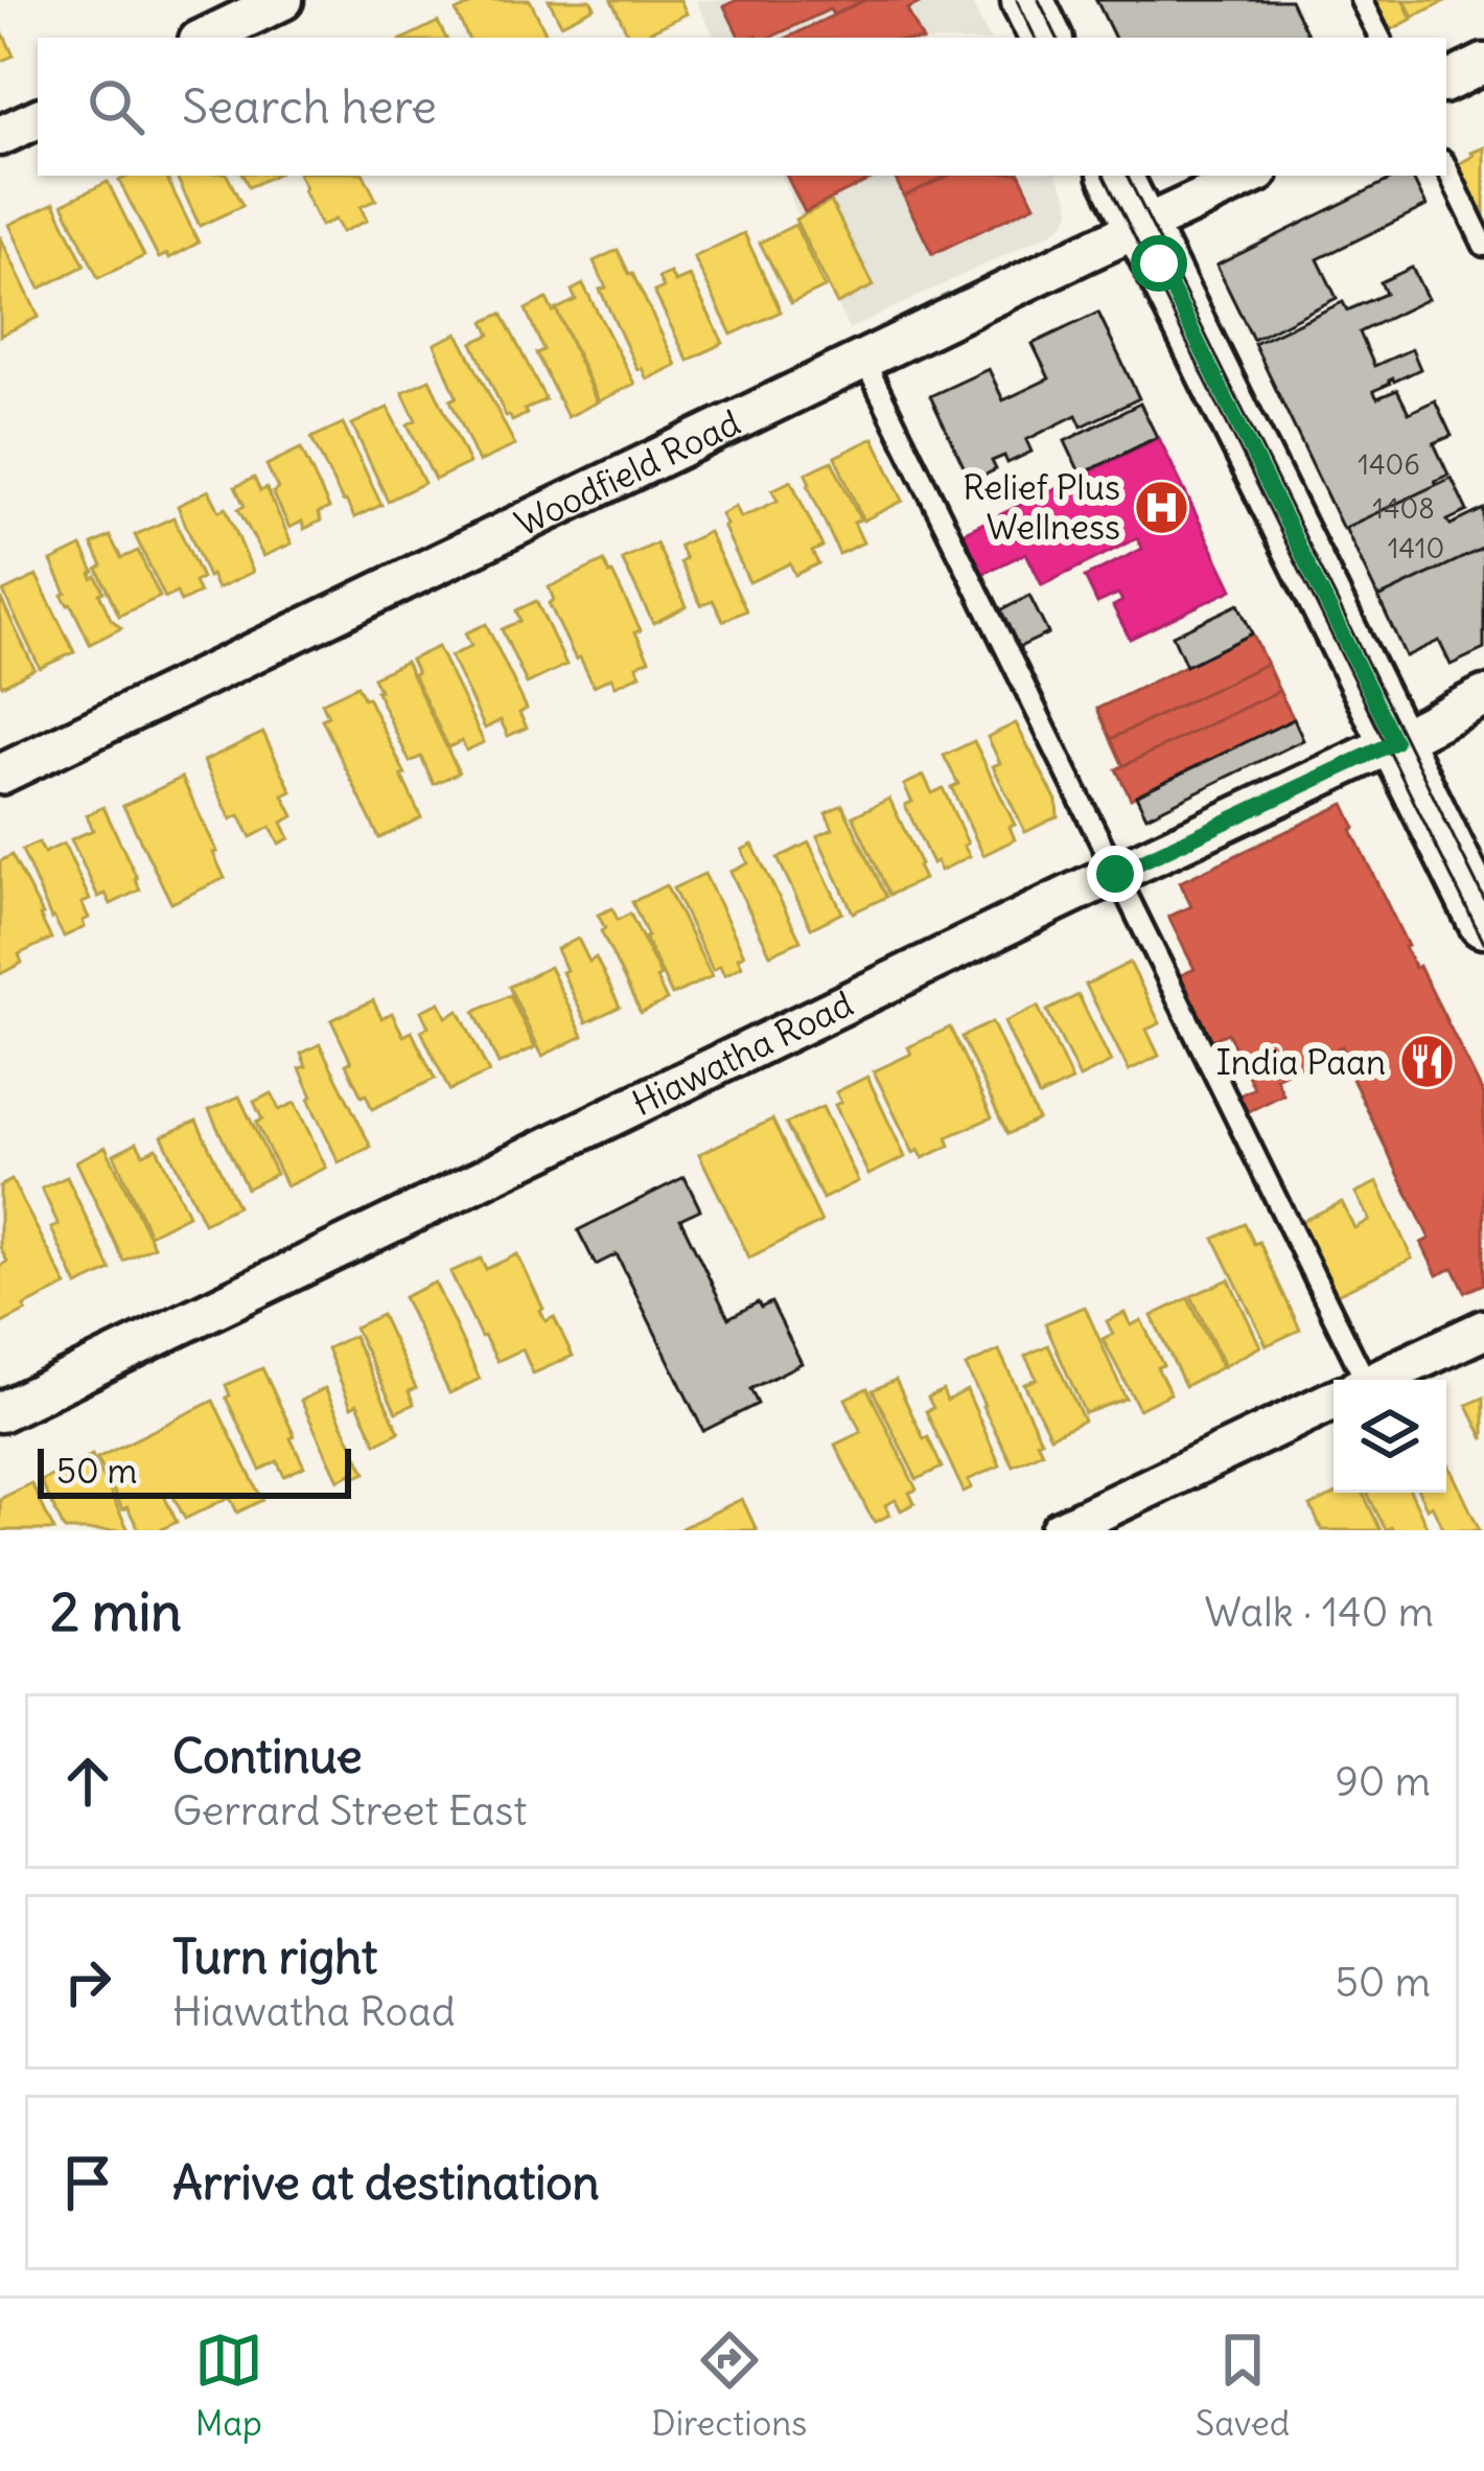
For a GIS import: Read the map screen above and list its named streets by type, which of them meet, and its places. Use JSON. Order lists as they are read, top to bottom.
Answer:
{
  "streets": {
    "street": ["Woodfield Road", "Hiawatha Road"]
  },
  "places": {
    "hospital": ["Relief Plus Wellness"],
    "restaurant": ["India Paan"]
  },
  "house_numbers": ["1406", "1408", "1410"],
  "scale_bar": "50 m",
  "page": {
    "search": "Search here",
    "scale": "50 m",
    "heading": ["2 min", "Walk · 140 m"],
    "list": [
      ["Continue", "Gerrard Street East", "90 m"],
      ["Turn right", "Hiawatha Road", "50 m"],
      "Arrive at destination"
    ],
    "nav": ["Map", "Directions", "Saved"]
  }
}
